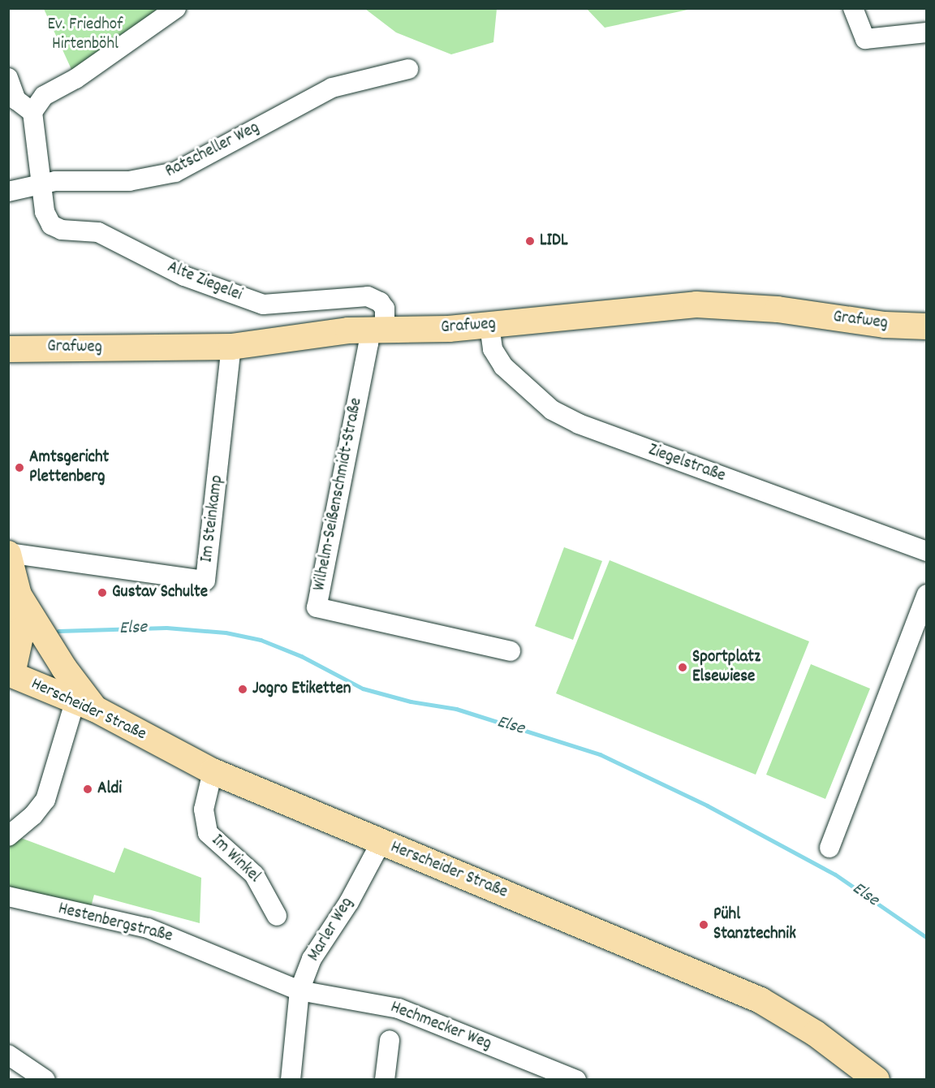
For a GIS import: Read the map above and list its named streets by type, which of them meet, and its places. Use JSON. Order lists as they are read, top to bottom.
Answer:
{
  "streets": {
    "main road": ["Grafweg", "Herscheider Straße"],
    "street": [
      "Ratscheller Weg",
      "Alte Ziegelei",
      "Ziegelstraße",
      "Wilhelm-Seißenschmidt-Straße",
      "Im Steinkamp",
      "Im Winkel",
      "Hestenbergstraße",
      "Marler Weg",
      "Hechmecker Weg"
    ]
  },
  "crossings": [
    ["Ratscheller Weg", "Alte Ziegelei"],
    ["Alte Ziegelei", "Grafweg"],
    ["Alte Ziegelei", "Wilhelm-Seißenschmidt-Straße"],
    ["Grafweg", "Ziegelstraße"],
    ["Grafweg", "Wilhelm-Seißenschmidt-Straße"],
    ["Grafweg", "Im Steinkamp"],
    ["Herscheider Straße", "Im Winkel"],
    ["Herscheider Straße", "Marler Weg"],
    ["Hestenbergstraße", "Marler Weg"],
    ["Hestenbergstraße", "Hechmecker Weg"],
    ["Marler Weg", "Hechmecker Weg"]
  ],
  "water": ["Else"],
  "parks": ["Ev. Friedhof Hirtenböhl"],
  "places": [
    "LIDL",
    "Amtsgericht Plettenberg",
    "Gustav Schulte",
    "Sportplatz Elsewiese",
    "Jogro Etiketten",
    "Aldi",
    "Pühl Stanztechnik"
  ]
}
